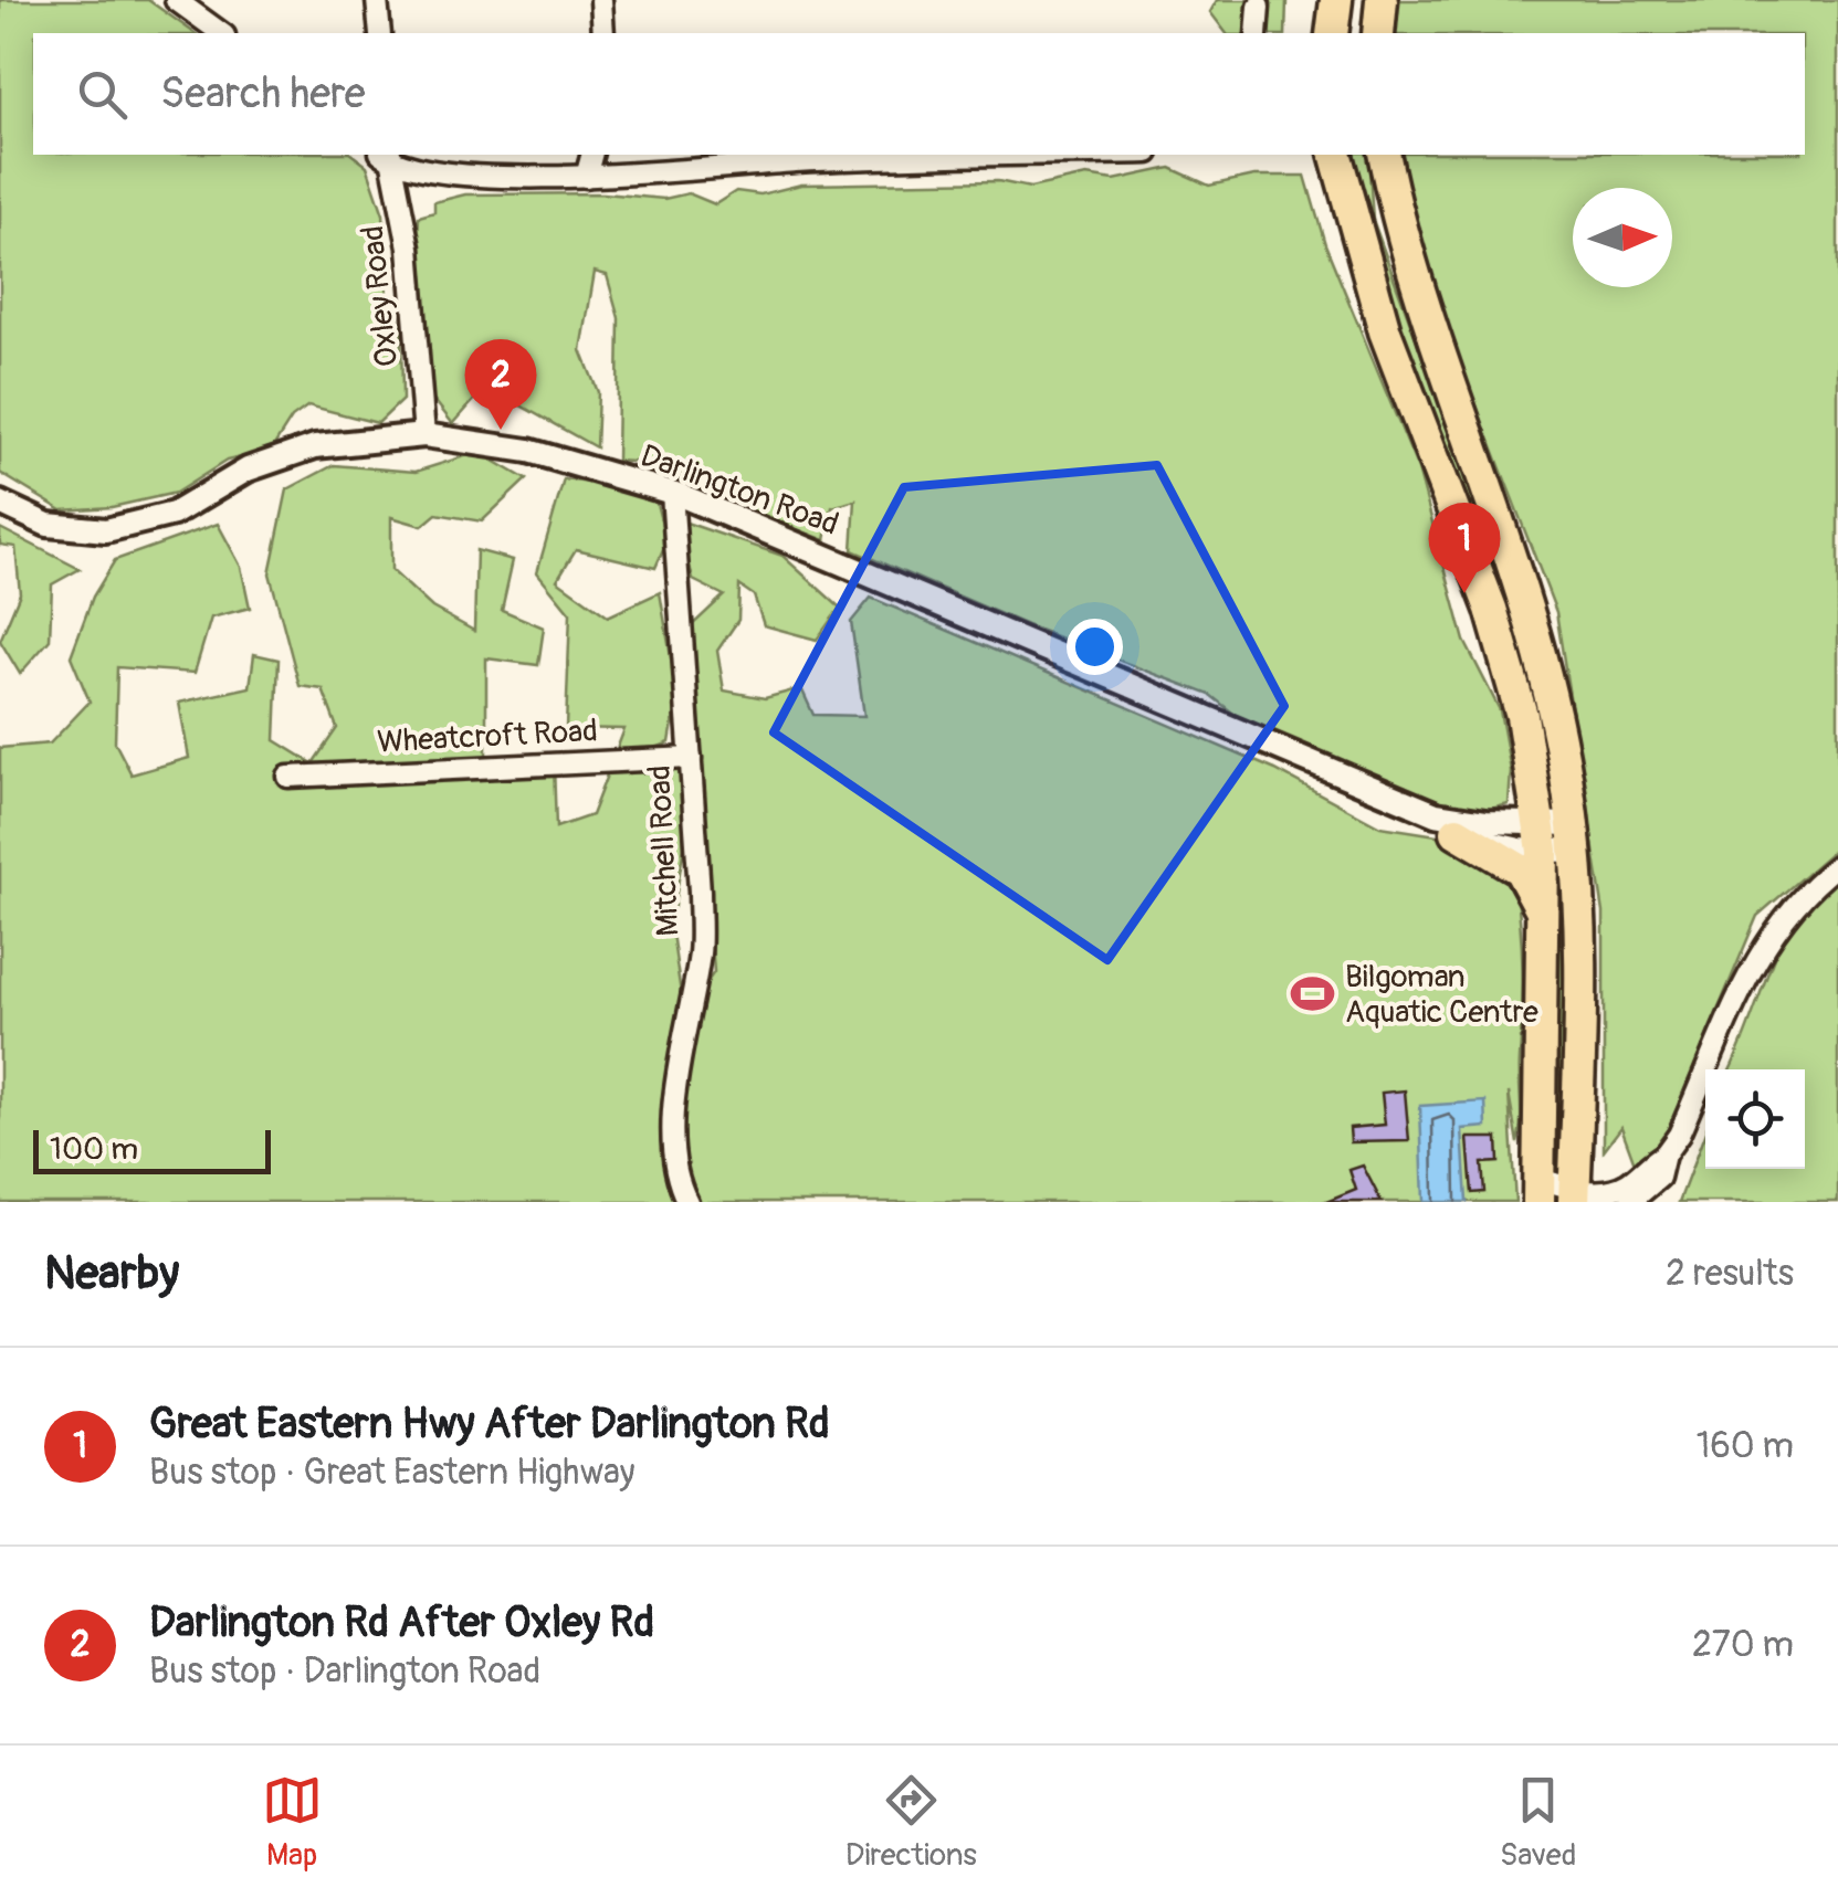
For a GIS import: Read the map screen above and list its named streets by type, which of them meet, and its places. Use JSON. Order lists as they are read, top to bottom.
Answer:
{
  "streets": {
    "street": [
      "Oxley Road",
      "Darlington Road",
      "Wheatcroft Road",
      "Mitchell Road"
    ]
  },
  "crossings": [
    ["Oxley Road", "Darlington Road"],
    ["Darlington Road", "Mitchell Road"],
    ["Wheatcroft Road", "Mitchell Road"]
  ],
  "places": {
    "sports": ["Bilgoman Aquatic Centre"]
  },
  "scale_bar": "100 m",
  "north": "right",
  "page": {
    "search": "Search here",
    "pins": ["2", "1"],
    "scale": "100 m",
    "heading": ["Nearby", "2 results"],
    "list": [
      {
        "mark": "1",
        "name": "Great Eastern Hwy After Darlington Rd",
        "note": "Bus stop · Great Eastern Highway",
        "value": "160 m"
      },
      {
        "mark": "2",
        "name": "Darlington Rd After Oxley Rd",
        "note": "Bus stop · Darlington Road",
        "value": "270 m"
      }
    ],
    "nav": ["Map", "Directions", "Saved"]
  }
}
